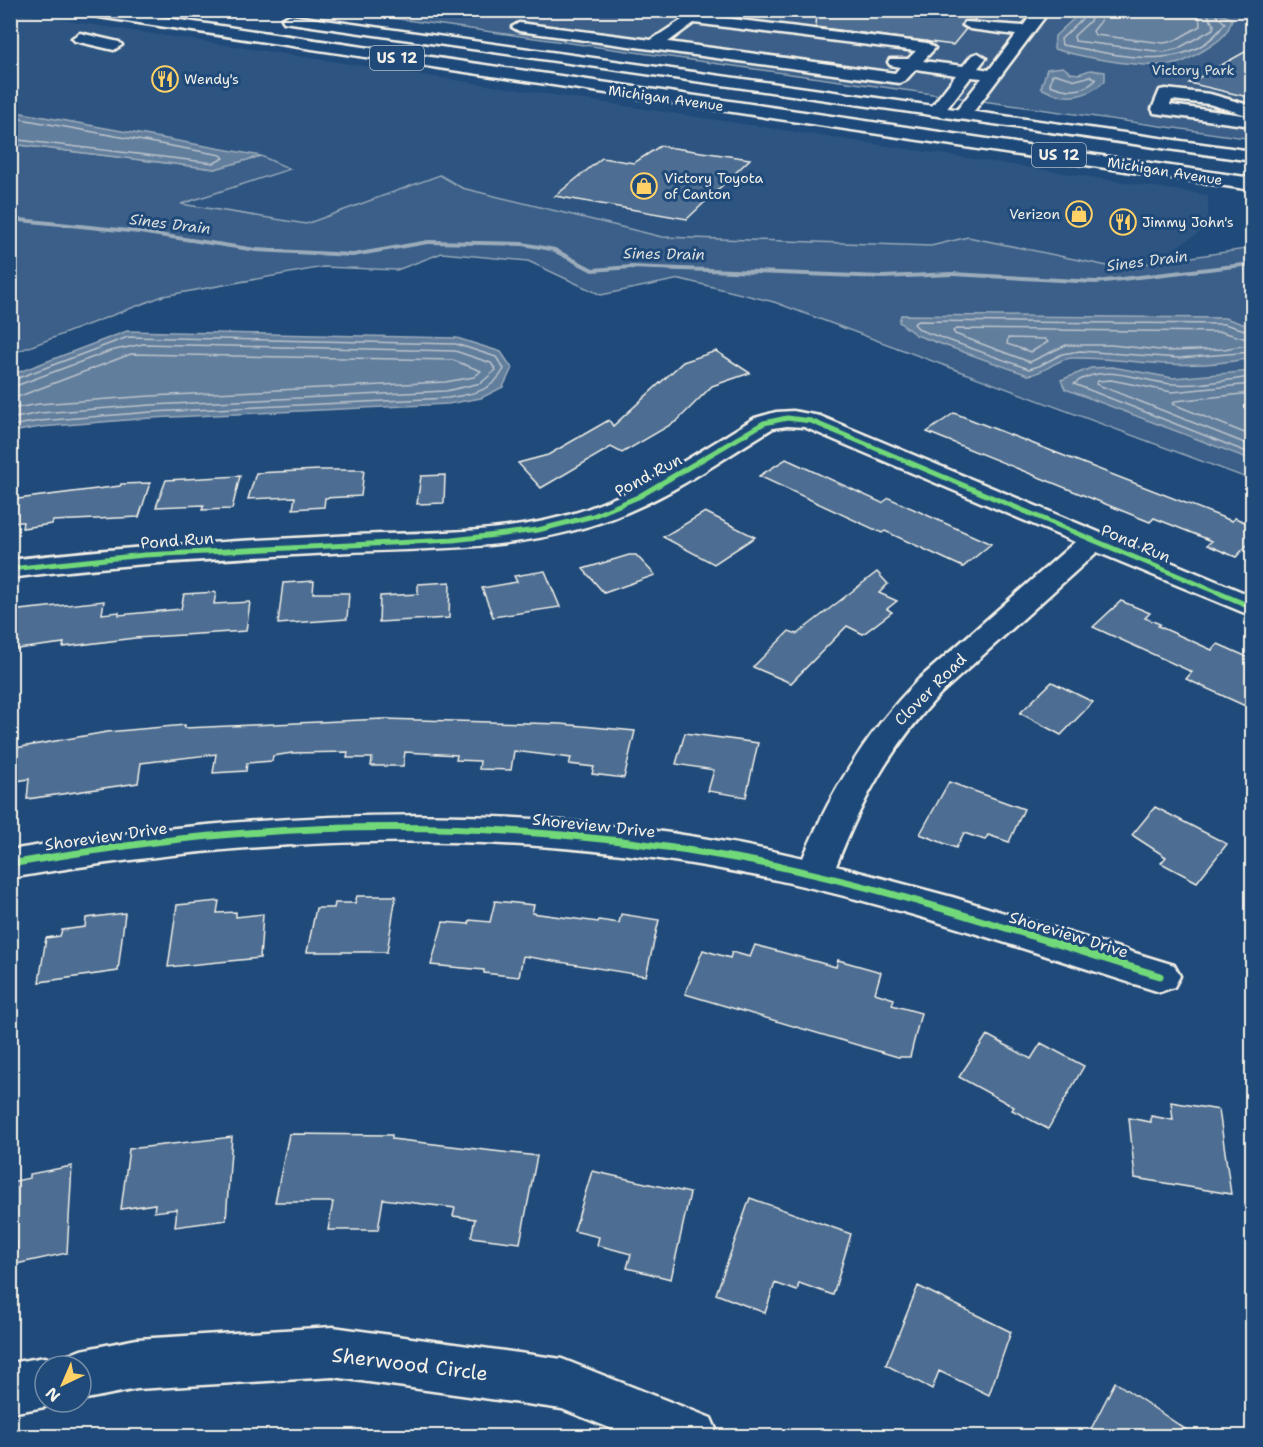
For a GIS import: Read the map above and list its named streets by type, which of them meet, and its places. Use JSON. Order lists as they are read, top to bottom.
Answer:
{
  "streets": {
    "main road": [
      "US 12",
      "Michigan Avenue",
      "Pond Run",
      "Clover Road",
      "Shoreview Drive",
      "Sherwood Circle"
    ]
  },
  "crossings": [
    ["Pond Run", "Clover Road"],
    ["Clover Road", "Shoreview Drive"]
  ],
  "water": ["Sines Drain"],
  "parks": ["Victory Park"],
  "places": {
    "restaurant": ["Wendy's", "Jimmy John's"],
    "shop": ["Victory Toyota of Canton", "Verizon"]
  },
  "north": "bottom left"
}
